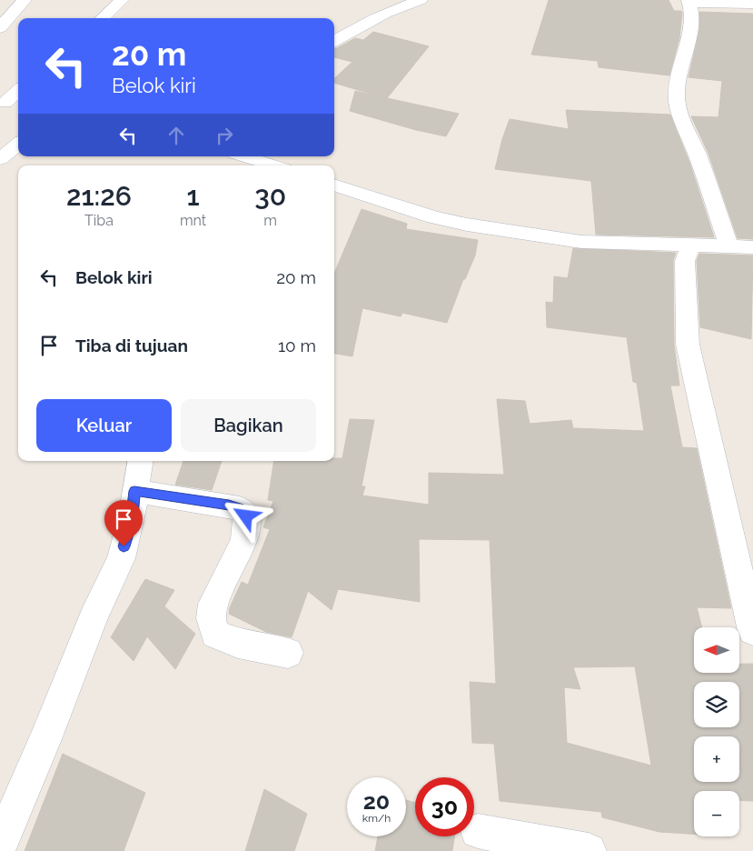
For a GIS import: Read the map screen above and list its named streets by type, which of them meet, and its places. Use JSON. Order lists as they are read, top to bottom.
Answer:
{
  "north": "left",
  "page": {
    "turn": ["20 m", "Belok kiri"],
    "eta": [
      "21:26",
      "Tiba",
      "1",
      "mnt",
      "30",
      "m"
    ],
    "list": [
      {
        "name": "Belok kiri",
        "value": "20 m"
      },
      {
        "name": "Tiba di tujuan",
        "value": "10 m"
      }
    ],
    "buttons": ["Keluar", "Bagikan"],
    "map_buttons": ["+", "−"],
    "speed": "20 km/h",
    "limit": "30"
  }
}
